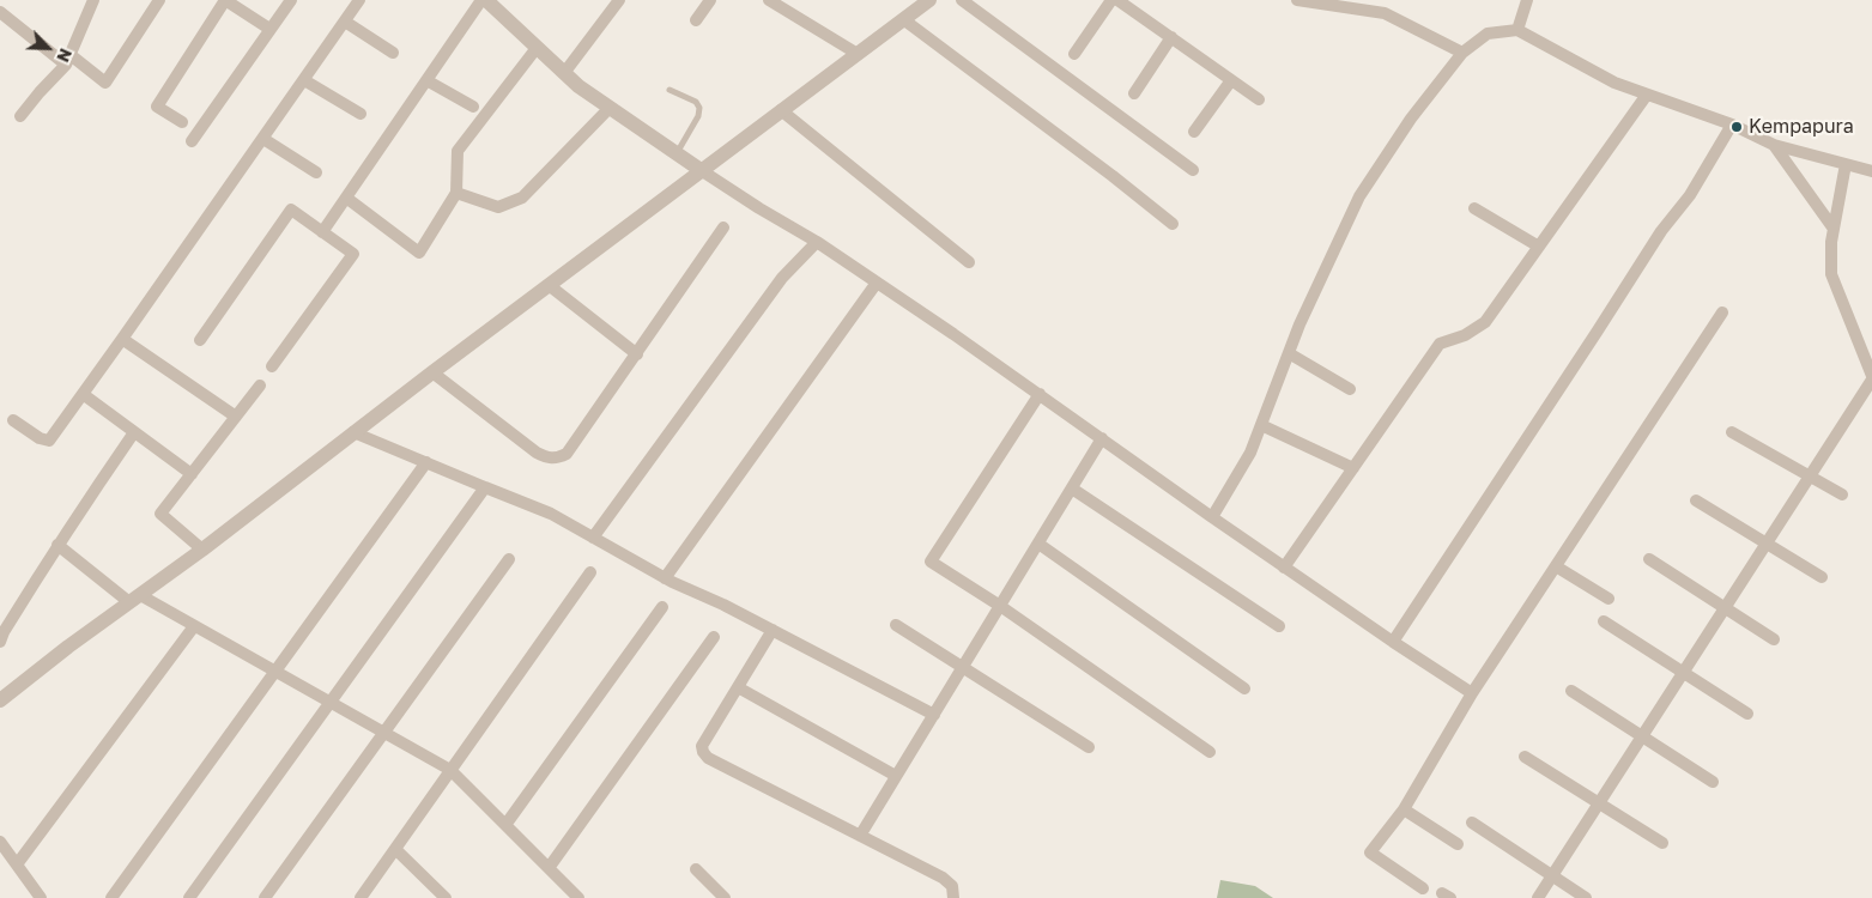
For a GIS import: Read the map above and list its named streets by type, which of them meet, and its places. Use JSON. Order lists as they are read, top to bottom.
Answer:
{
  "places": ["Kempapura"],
  "north": "bottom right"
}
